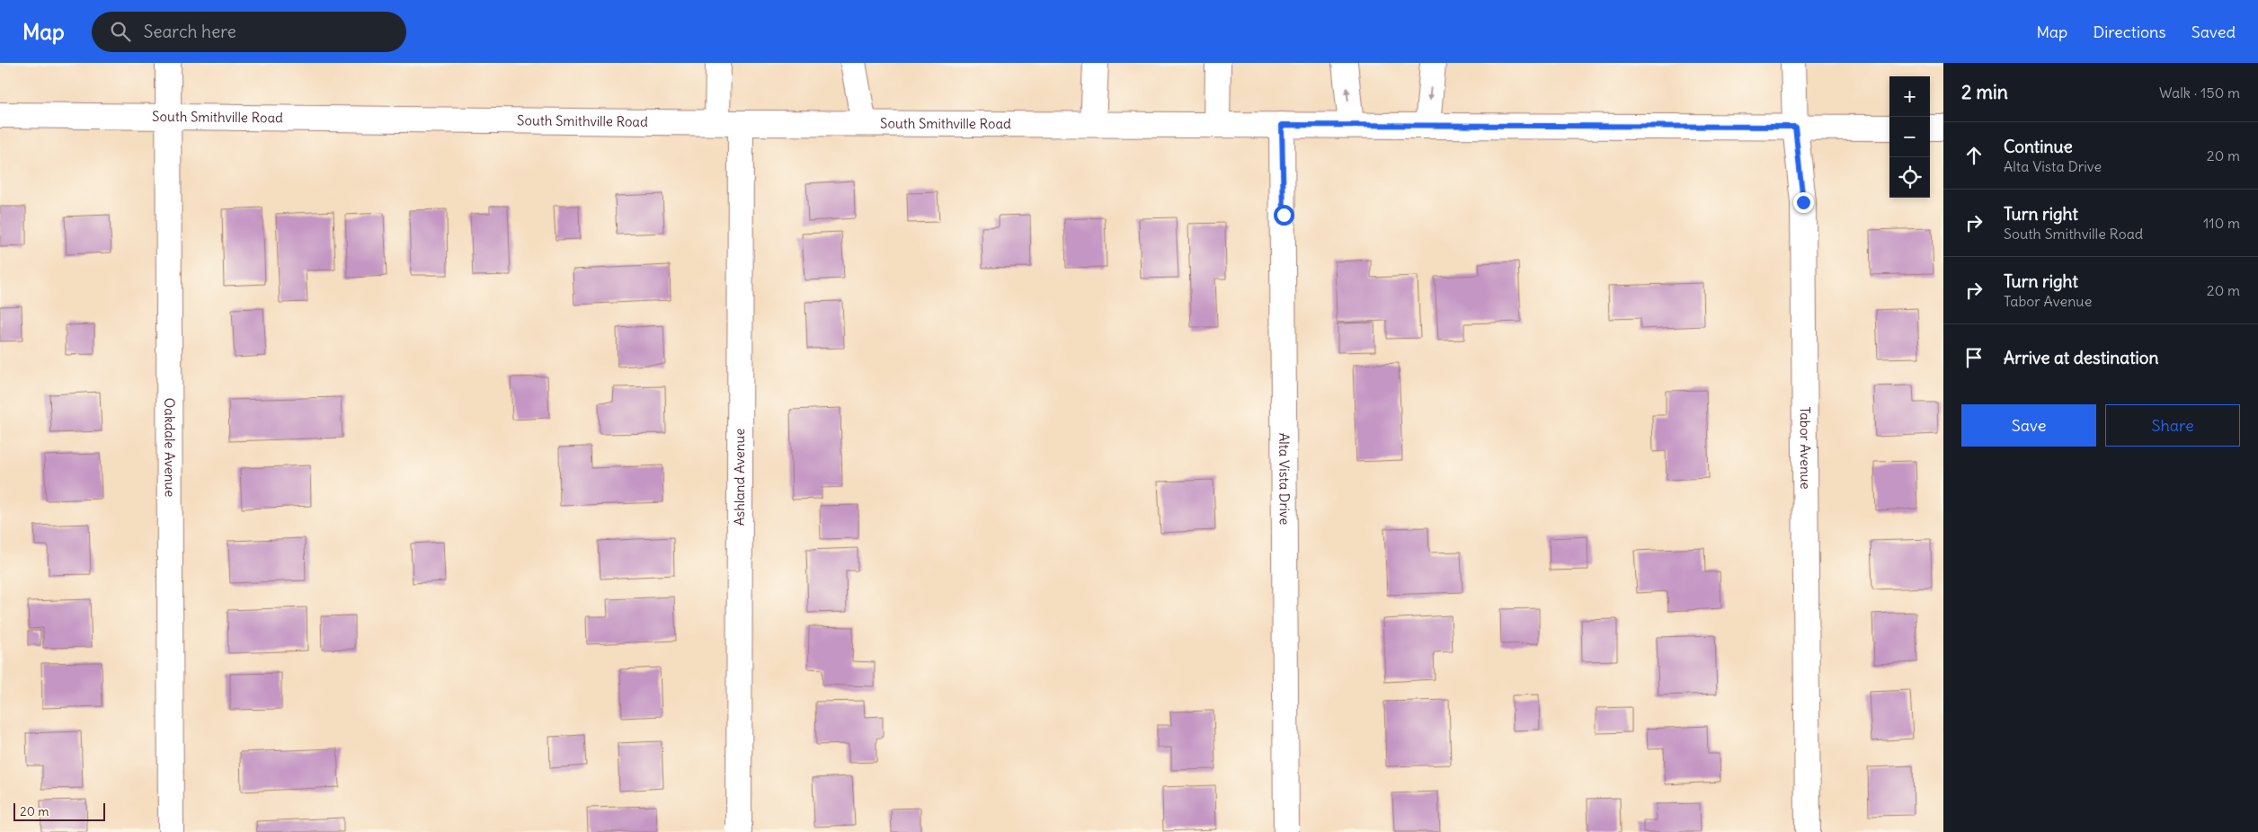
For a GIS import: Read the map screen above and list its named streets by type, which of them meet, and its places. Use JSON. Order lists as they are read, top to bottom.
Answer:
{
  "streets": {
    "street": [
      "South Smithville Road",
      "Oakdale Avenue",
      "Tabor Avenue",
      "Ashland Avenue",
      "Alta Vista Drive"
    ]
  },
  "crossings": [
    ["South Smithville Road", "Oakdale Avenue"],
    ["South Smithville Road", "Tabor Avenue"],
    ["South Smithville Road", "Ashland Avenue"],
    ["South Smithville Road", "Alta Vista Drive"]
  ],
  "scale_bar": "20 m",
  "page": {
    "header": "Map",
    "search": "Search here",
    "nav": ["Map", "Directions", "Saved"],
    "heading": ["2 min", "Walk · 150 m"],
    "map_buttons": ["+", "−"],
    "list": [
      ["Continue", "Alta Vista Drive", "20 m"],
      ["Turn right", "South Smithville Road", "110 m"],
      ["Turn right", "Tabor Avenue", "20 m"],
      "Arrive at destination"
    ],
    "buttons": ["Save", "Share"],
    "scale": "20 m"
  }
}
